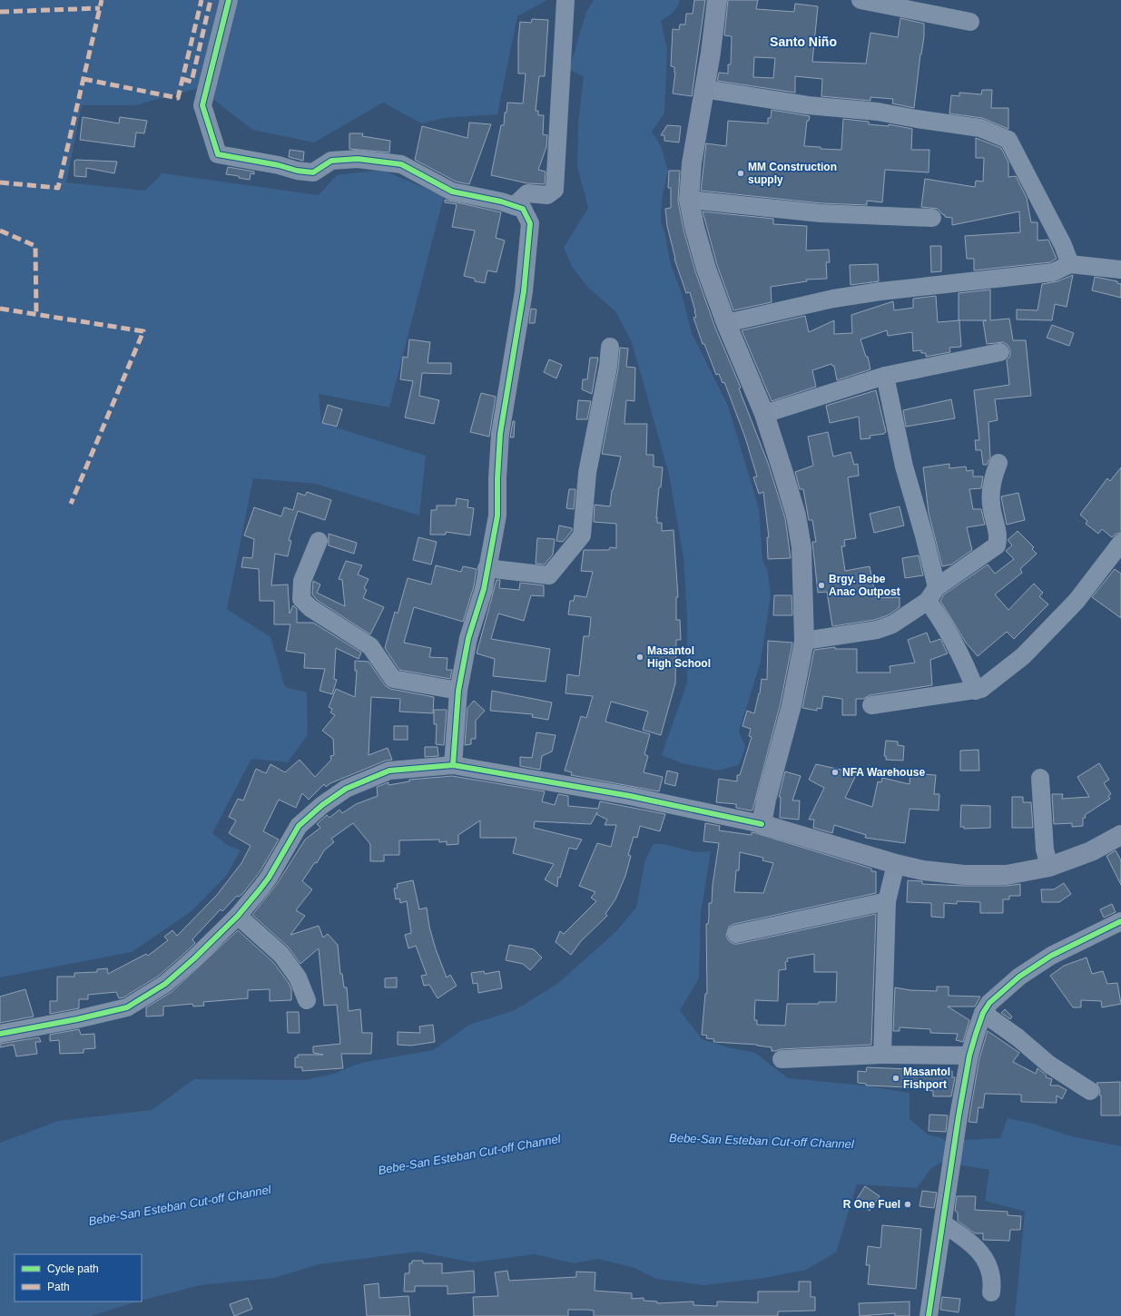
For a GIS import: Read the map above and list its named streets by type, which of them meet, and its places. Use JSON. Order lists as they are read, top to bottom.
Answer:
{
  "districts": ["Santo Niño"],
  "water": ["Bebe-San Esteban Cut-off Channel"],
  "places": [
    "MM Construction supply",
    "Brgy. Bebe Anac Outpost",
    "Masantol High School",
    "NFA Warehouse",
    "Masantol Fishport",
    "R One Fuel"
  ],
  "legend": ["Cycle path", "Path"]
}
